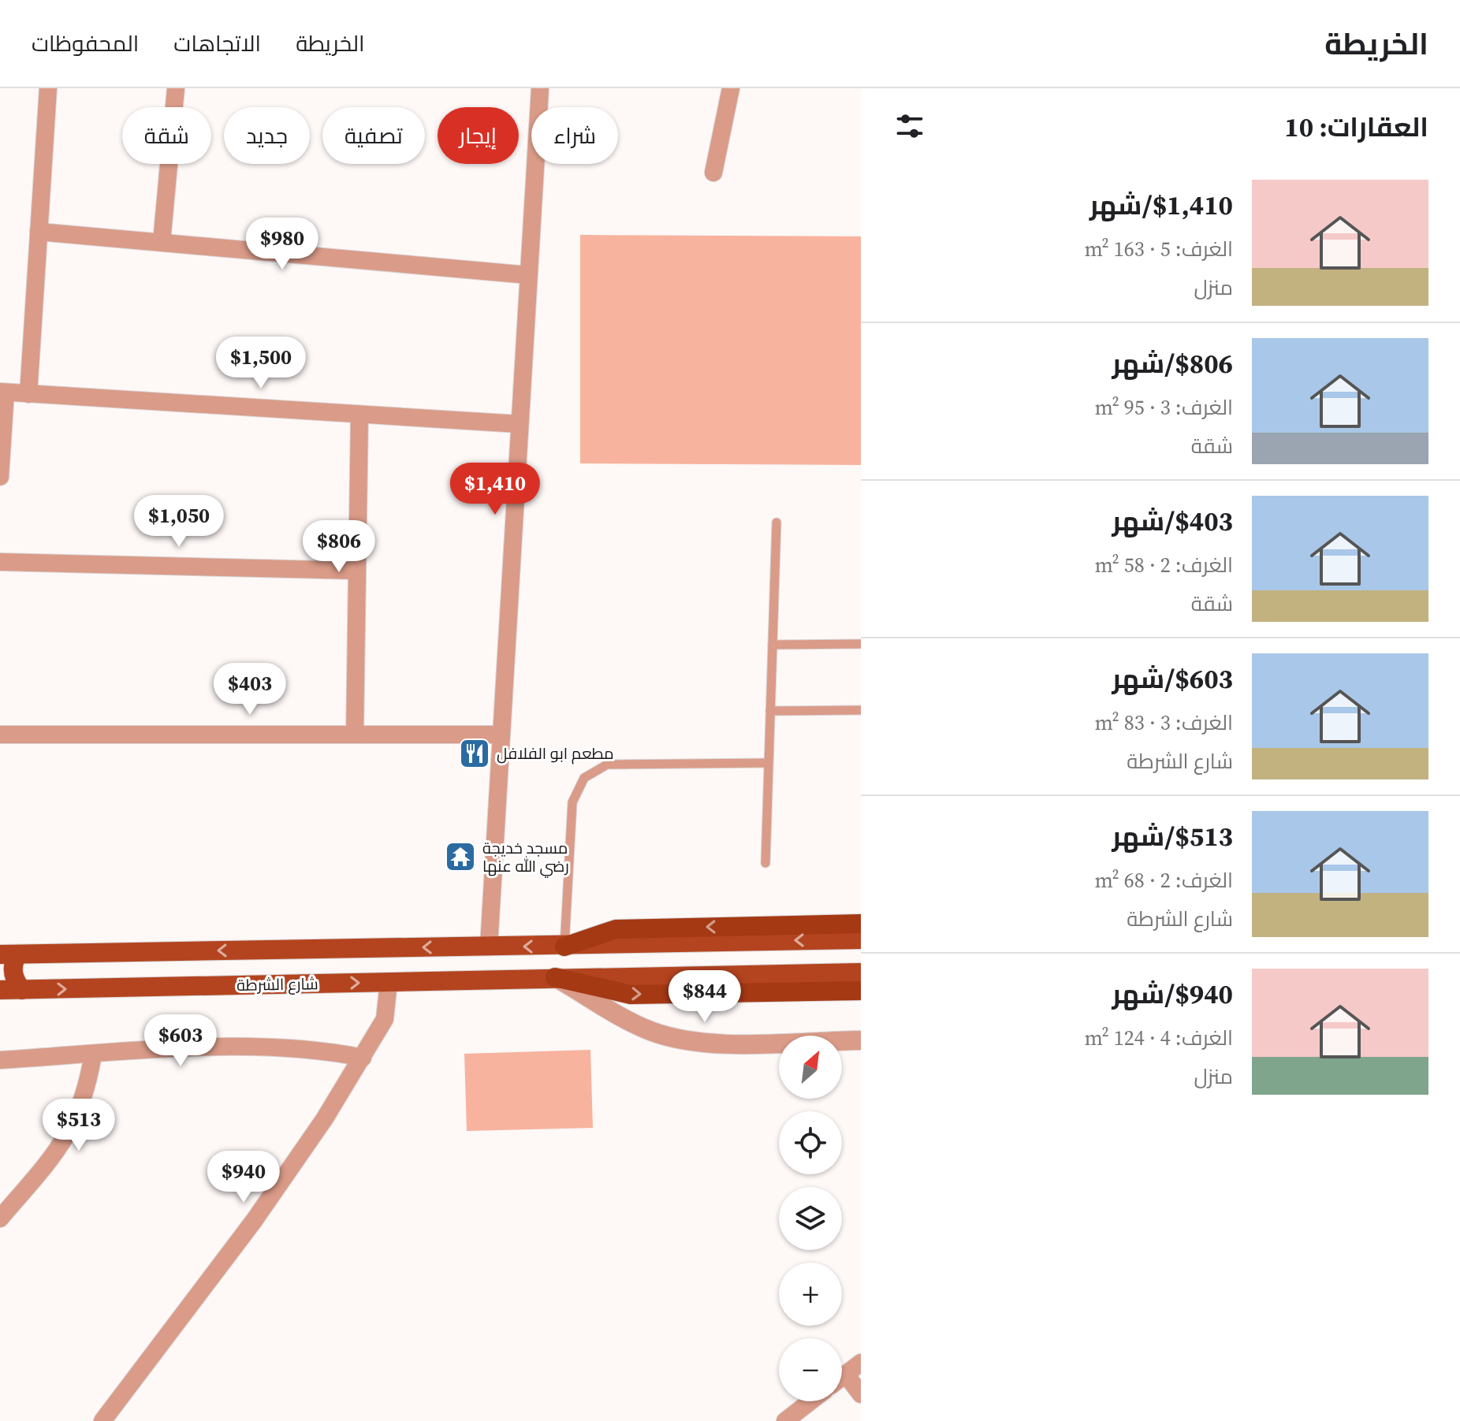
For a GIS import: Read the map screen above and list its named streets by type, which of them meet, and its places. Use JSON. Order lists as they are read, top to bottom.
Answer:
{
  "streets": {
    "main road": ["شارع الشرطة"]
  },
  "places": {
    "restaurant": ["مطعم ابو الفلافل"],
    "temple": ["مسجد خديجة رضي الله عنها"]
  },
  "north": "top right",
  "page": {
    "header": "الخريطة",
    "nav": ["الخريطة", "الاتجاهات", "المحفوظات"],
    "heading": "العقارات: 10",
    "chip": [
      "شراء",
      "إيجار",
      "تصفية",
      "جديد",
      "شقة"
    ],
    "list": [
      {
        "name": "$1,410/شهر",
        "note": "الغرف: 5 · 163 m² · منزل"
      },
      {
        "name": "$806/شهر",
        "note": "الغرف: 3 · 95 m² · شقة"
      },
      {
        "name": "$403/شهر",
        "note": "الغرف: 2 · 58 m² · شقة"
      },
      {
        "name": "$603/شهر",
        "note": "الغرف: 3 · 83 m² · شارع الشرطة"
      },
      {
        "name": "$513/شهر",
        "note": "الغرف: 2 · 68 m² · شارع الشرطة"
      },
      {
        "name": "$940/شهر",
        "note": "الغرف: 4 · 124 m² · منزل"
      }
    ],
    "price": [
      "$980",
      "$1,500",
      "$1,410",
      "$1,050",
      "$806",
      "$403",
      "$844",
      "$603",
      "$513",
      "$940"
    ],
    "map_buttons": ["+", "−"]
  }
}
